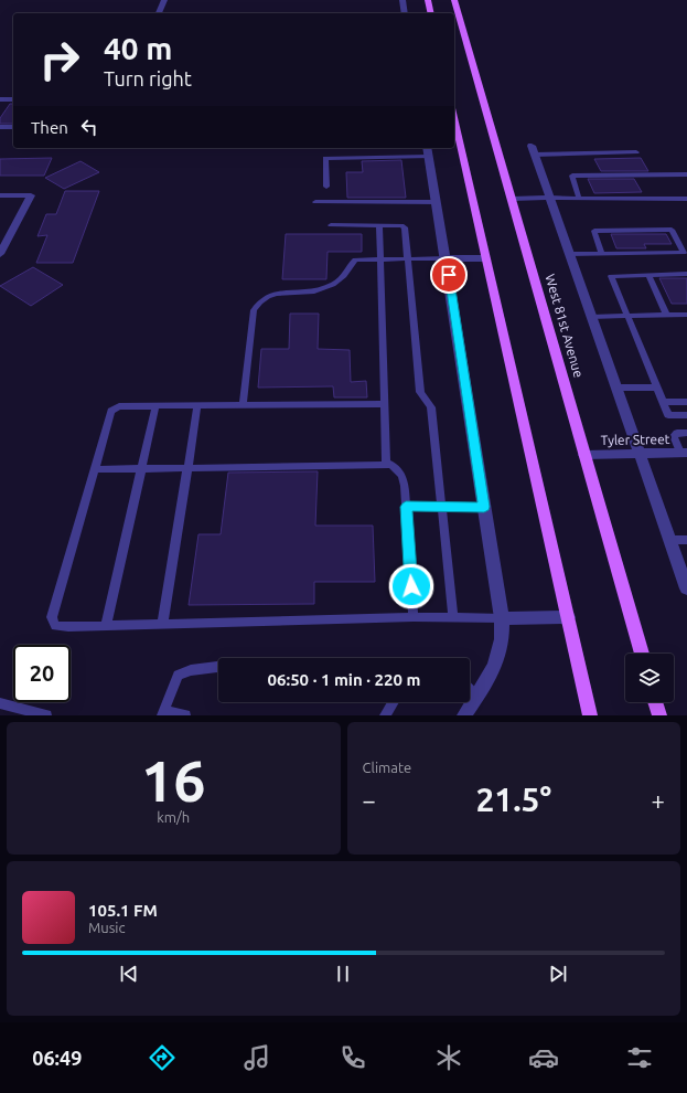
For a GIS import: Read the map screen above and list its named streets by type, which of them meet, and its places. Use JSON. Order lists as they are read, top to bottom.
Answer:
{
  "streets": {
    "main road": ["West 81st Avenue"],
    "street": ["Tyler Street"]
  },
  "crossings": [
    ["West 81st Avenue", "Tyler Street"]
  ],
  "page": {
    "turn": ["40 m", "Turn right"],
    "then": "Then",
    "limit": "20",
    "trip": "06:50 · 1 min · 220 m",
    "tile": [
      ["16", "km/h"],
      "Climate"
    ],
    "heat": ["−", "21.5°", "+"],
    "song": ["105.1 FM", "Music"],
    "tabs": "06:49"
  }
}
